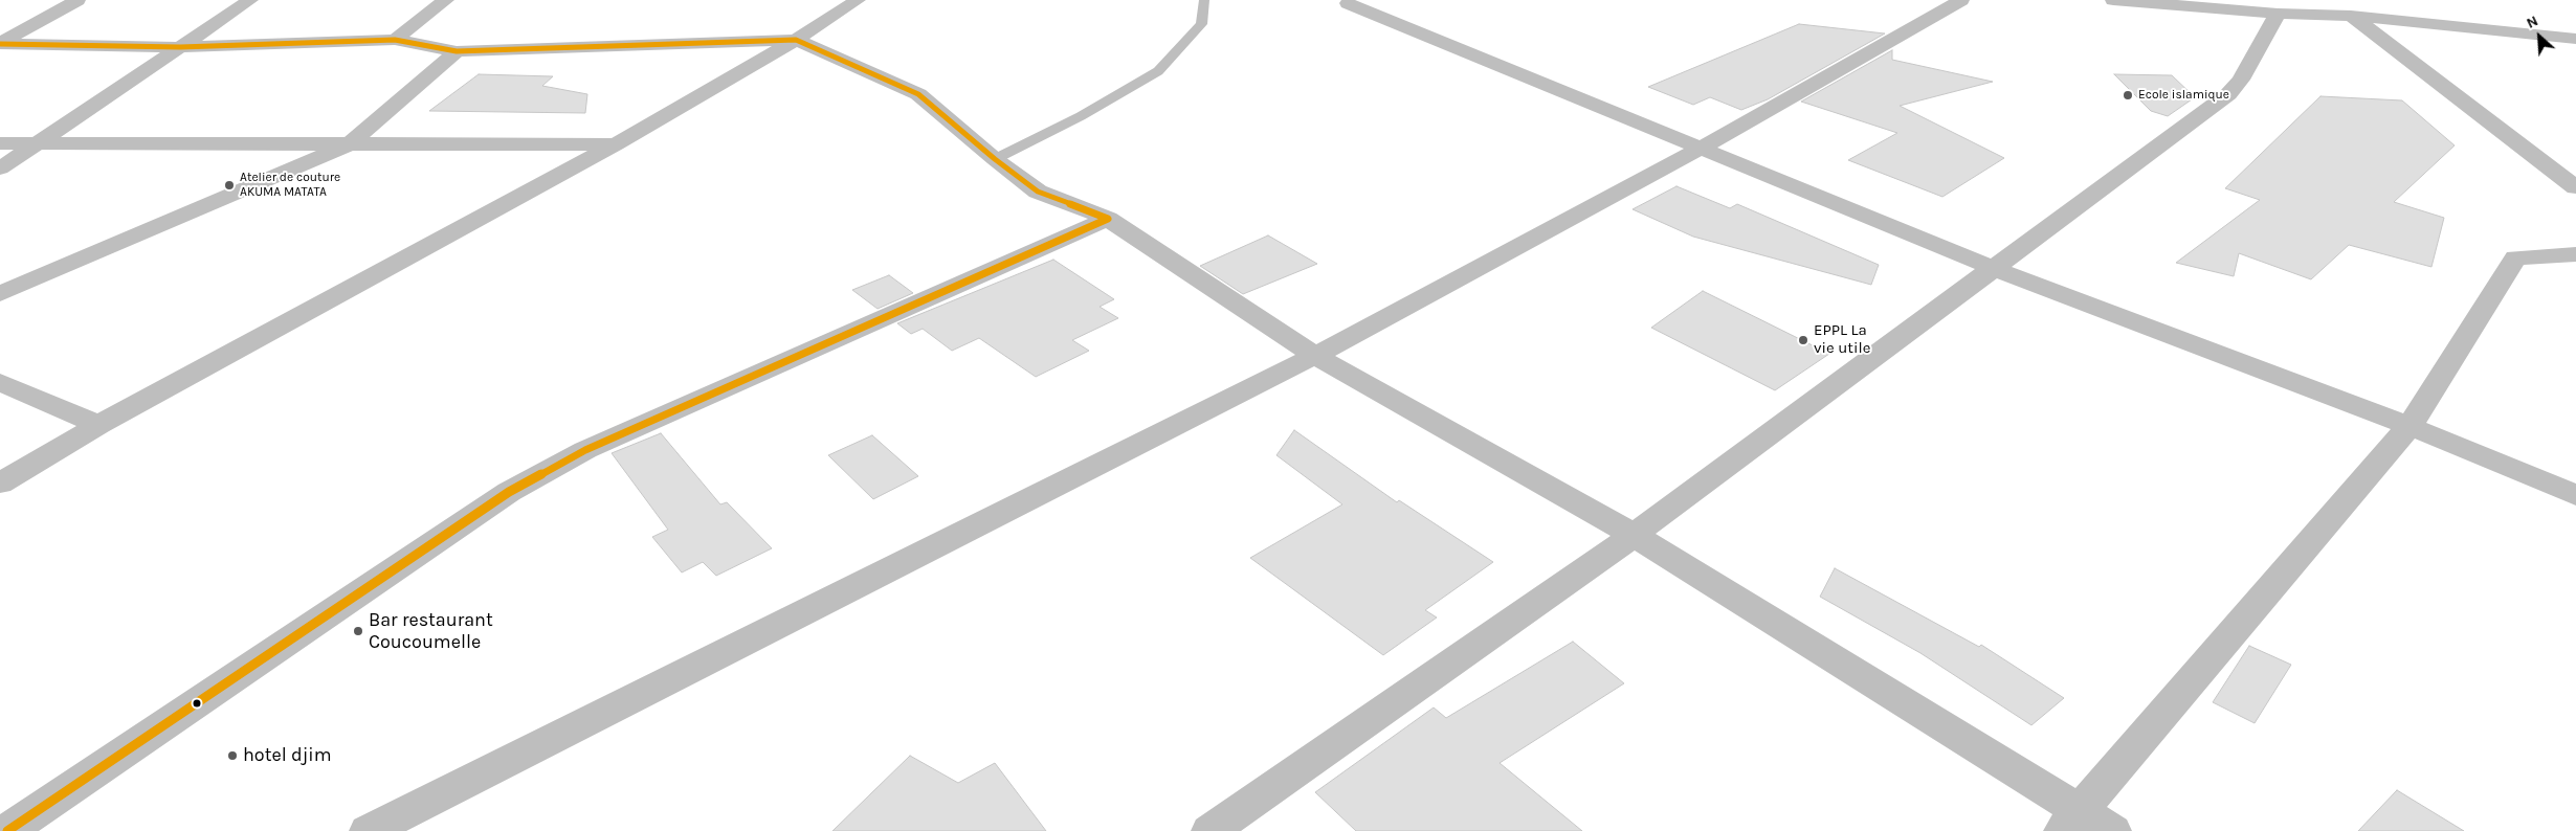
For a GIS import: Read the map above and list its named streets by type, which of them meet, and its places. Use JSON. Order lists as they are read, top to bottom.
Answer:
{
  "places": [
    "Ecole islamique",
    "Atelier de couture AKUMA MATATA",
    "EPPL La vie utile",
    "Bar restaurant Coucoumelle",
    "hotel djim"
  ],
  "north": "top left"
}
